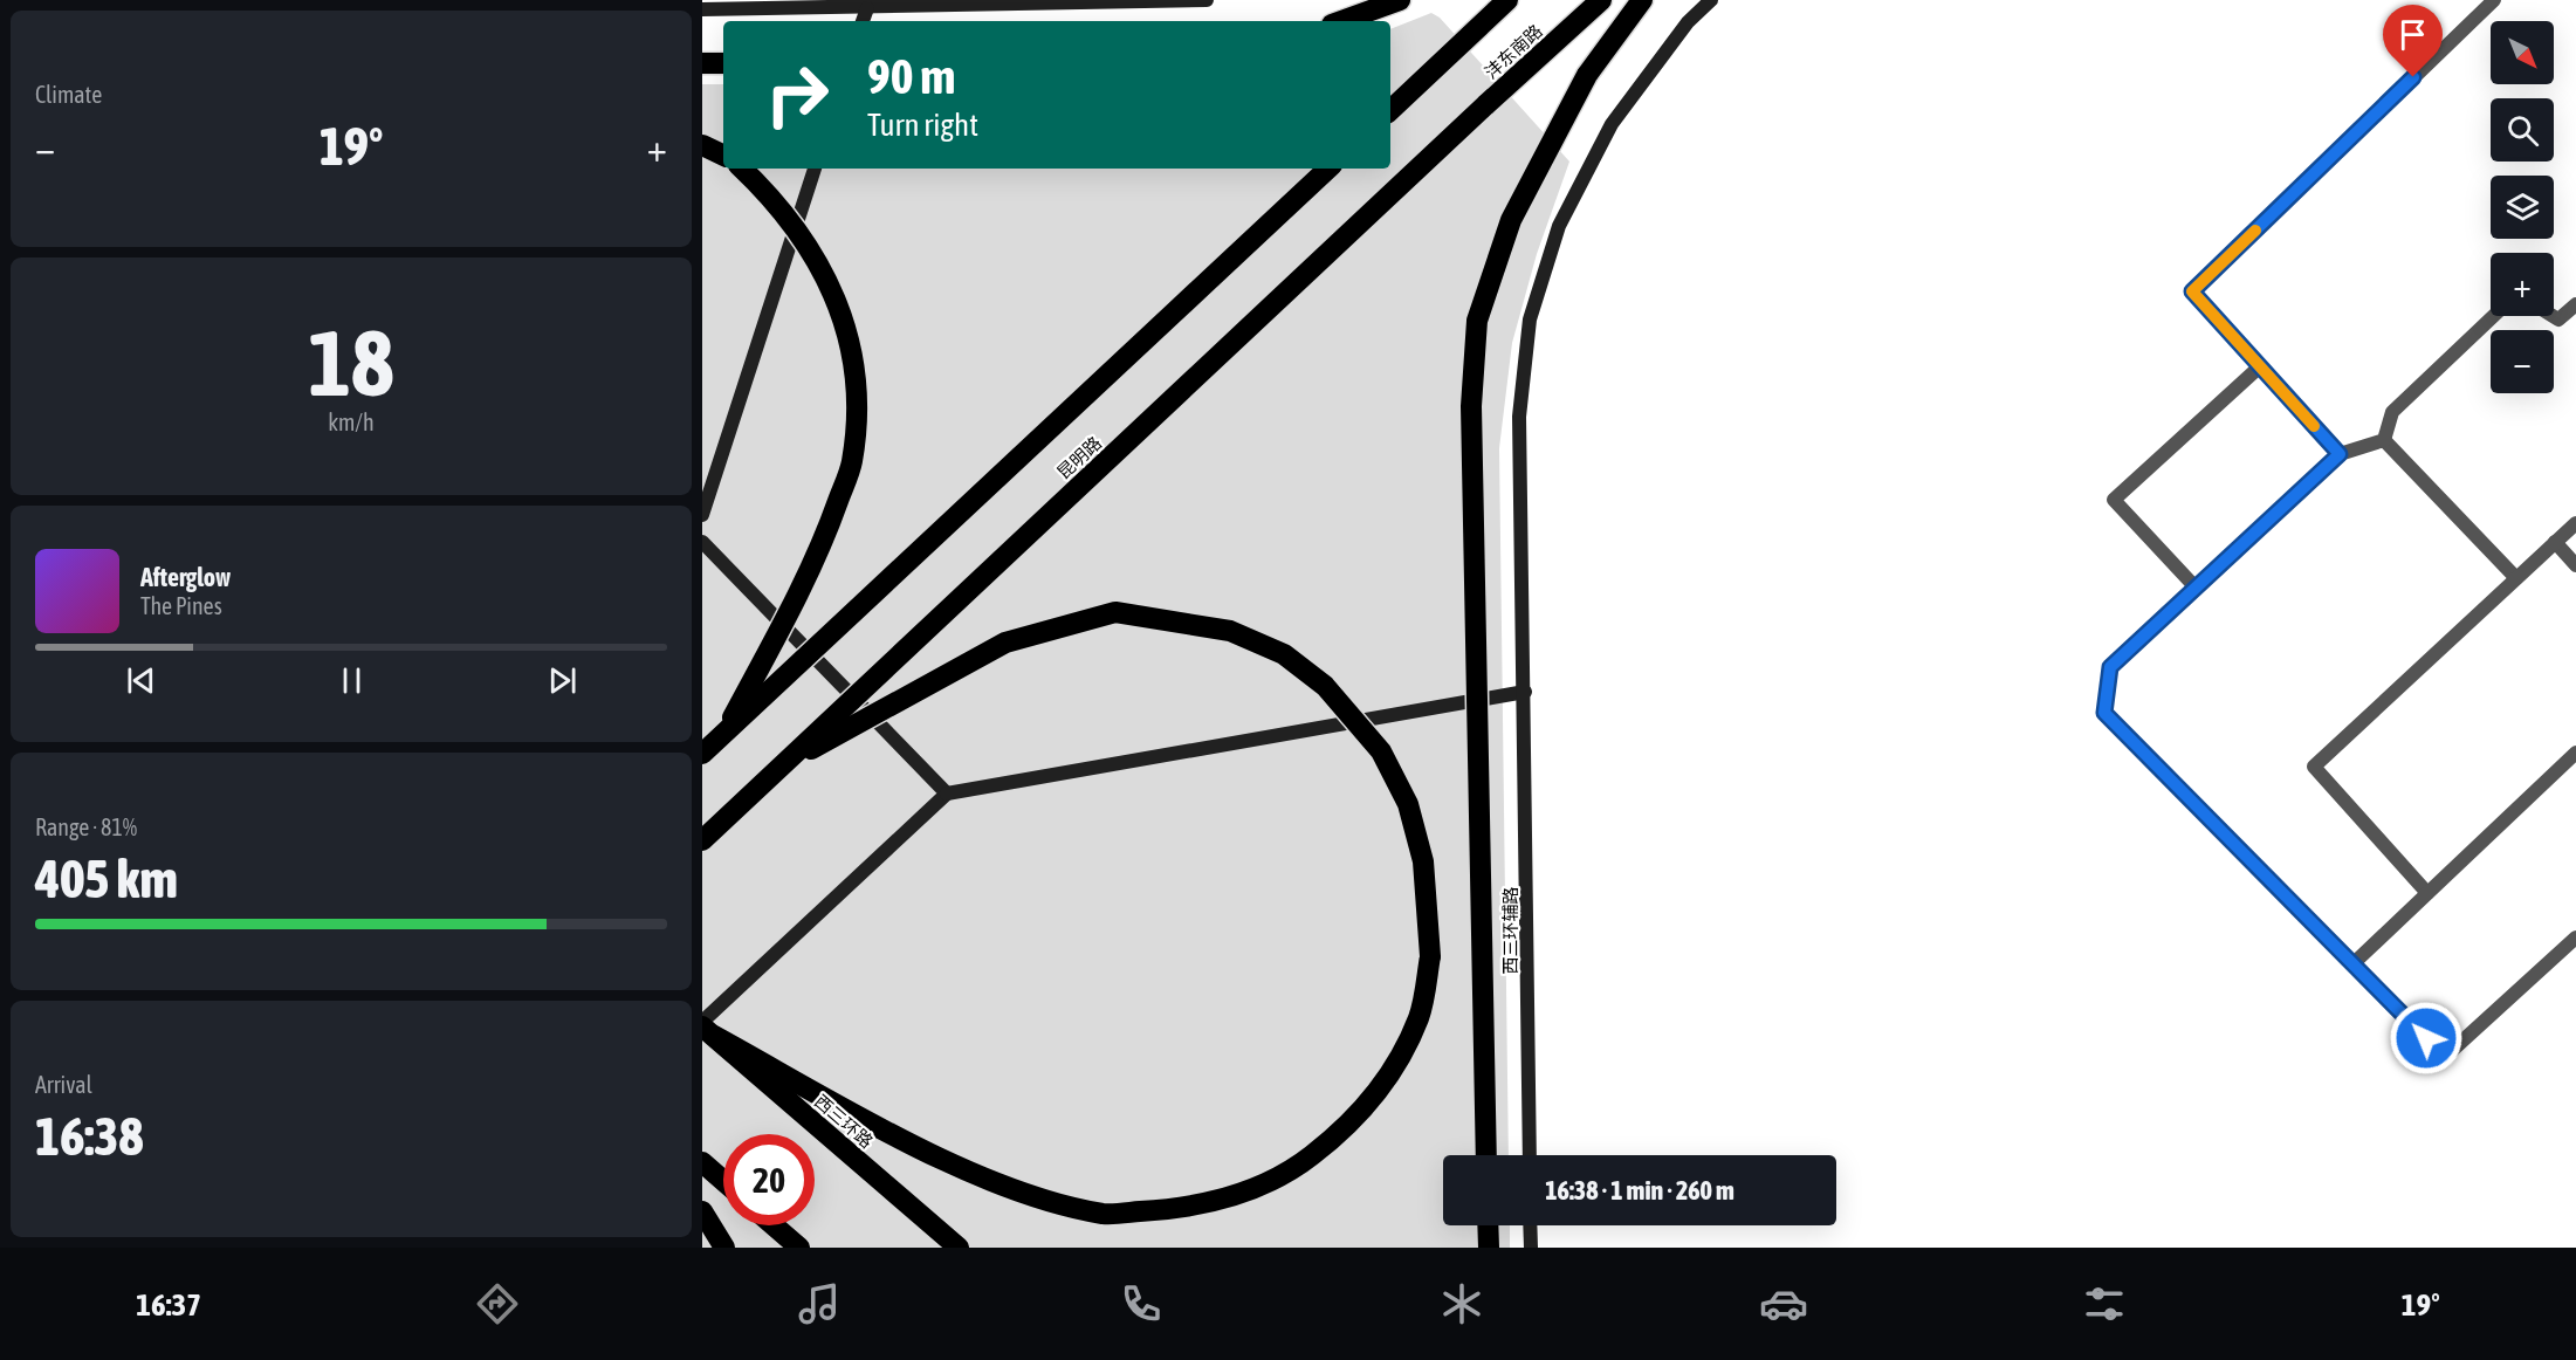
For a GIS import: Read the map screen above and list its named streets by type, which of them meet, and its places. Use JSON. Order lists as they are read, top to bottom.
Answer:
{
  "streets": {
    "highway": ["沣东南路", "昆明路", "西三环路"],
    "main road": ["西三环辅路"]
  },
  "crossings": [
    ["沣东南路", "昆明路"]
  ],
  "north": "bottom right",
  "page": {
    "tile": [
      "Climate",
      ["18", "km/h"],
      ["Range · 81%", "405 km"],
      ["Arrival", "16:38"]
    ],
    "map_buttons": ["+", "−"],
    "turn": ["90 m", "Turn right"],
    "heat": ["−", "19°", "+"],
    "song": ["Afterglow", "The Pines"],
    "limit": "20",
    "trip": "16:38 · 1 min · 260 m",
    "tabs": ["16:37", "19°"]
  }
}
